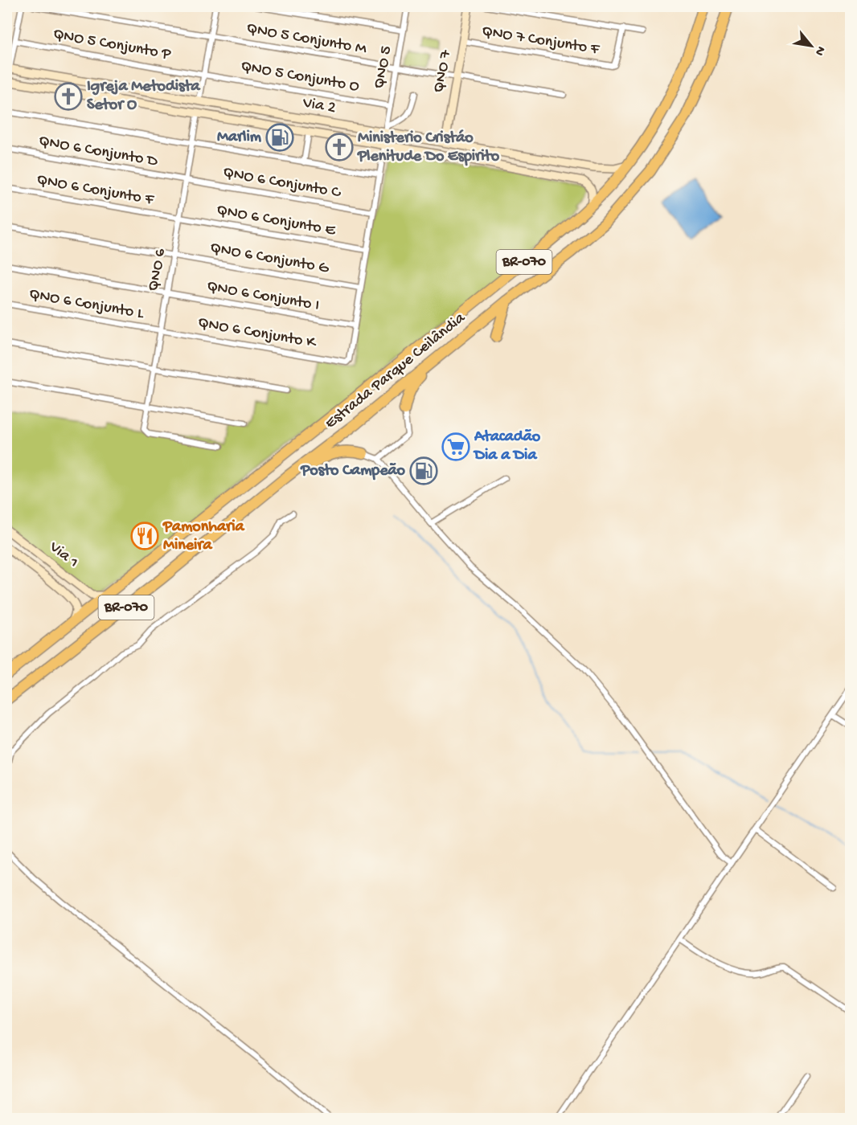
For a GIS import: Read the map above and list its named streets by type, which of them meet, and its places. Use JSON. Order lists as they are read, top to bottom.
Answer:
{
  "streets": {
    "highway": ["BR-070", "Estrada Parque Ceilândia"],
    "main road": ["QNO 7", "Via 2", "Via 1"],
    "street": [
      "QNO 5 Conjunto M",
      "QNO 7 Conjunto F",
      "QNO 5 Conjunto P",
      "QNO 5",
      "QNO 5 Conjunto O",
      "QNO 6 Conjunto D",
      "QNO 6 Conjunto C",
      "QNO 6 Conjunto F",
      "QNO 6 Conjunto E",
      "QNO 6 Conjunto G",
      "QNO 6",
      "QNO 6 Conjunto I",
      "QNO 6 Conjunto L",
      "QNO 6 Conjunto K"
    ]
  },
  "crossings": [
    ["QNO 5 Conjunto M", "QNO 5"],
    ["QNO 5 Conjunto M", "QNO 7"],
    ["QNO 7 Conjunto F", "QNO 7"],
    ["QNO 5 Conjunto P", "QNO 5 Conjunto O"],
    ["QNO 5", "QNO 5 Conjunto O"],
    ["QNO 5", "Via 2"],
    ["QNO 7", "Via 2"],
    ["Via 2", "QNO 6"],
    ["Via 2", "Estrada Parque Ceilândia"],
    ["QNO 6 Conjunto D", "QNO 6 Conjunto C"],
    ["QNO 6 Conjunto D", "QNO 6"],
    ["QNO 6 Conjunto C", "QNO 6"],
    ["QNO 6 Conjunto F", "QNO 6 Conjunto E"],
    ["QNO 6 Conjunto F", "QNO 6"],
    ["QNO 6 Conjunto E", "QNO 6"],
    ["QNO 6 Conjunto G", "QNO 6"],
    ["QNO 6", "QNO 6 Conjunto I"],
    ["QNO 6", "QNO 6 Conjunto L"],
    ["QNO 6", "QNO 6 Conjunto K"],
    ["QNO 6 Conjunto I", "QNO 6 Conjunto K"],
    ["QNO 6 Conjunto L", "QNO 6 Conjunto K"],
    ["Estrada Parque Ceilândia", "Via 1"]
  ],
  "places": {
    "church": ["Igreja Metodista Setor O", "Ministerio Cristáo Plenitude Do Espirito"],
    "fuel station": ["Marlim", "Posto Campeão"],
    "supermarket": ["Atacadão Dia a Dia"],
    "restaurant": ["Pamonharia Mineira"]
  },
  "north": "bottom right"
}
